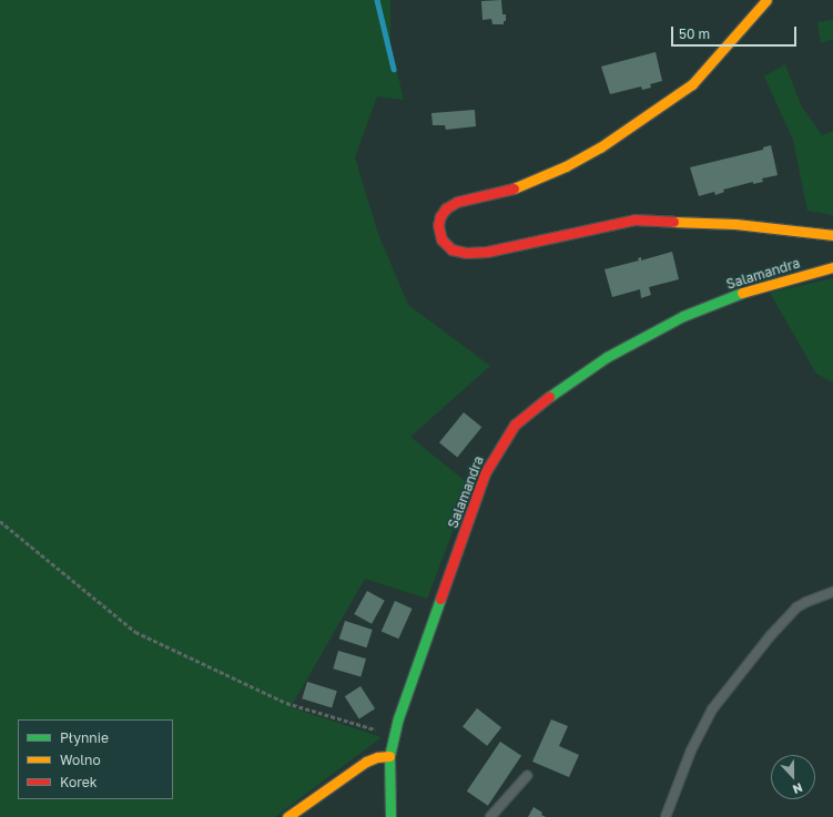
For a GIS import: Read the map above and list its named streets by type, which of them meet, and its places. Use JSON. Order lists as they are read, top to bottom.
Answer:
{
  "streets": {
    "street": ["Salamandra"]
  },
  "legend": ["Płynnie", "Wolno", "Korek"],
  "scale_bar": "50 m",
  "north": "bottom"
}
